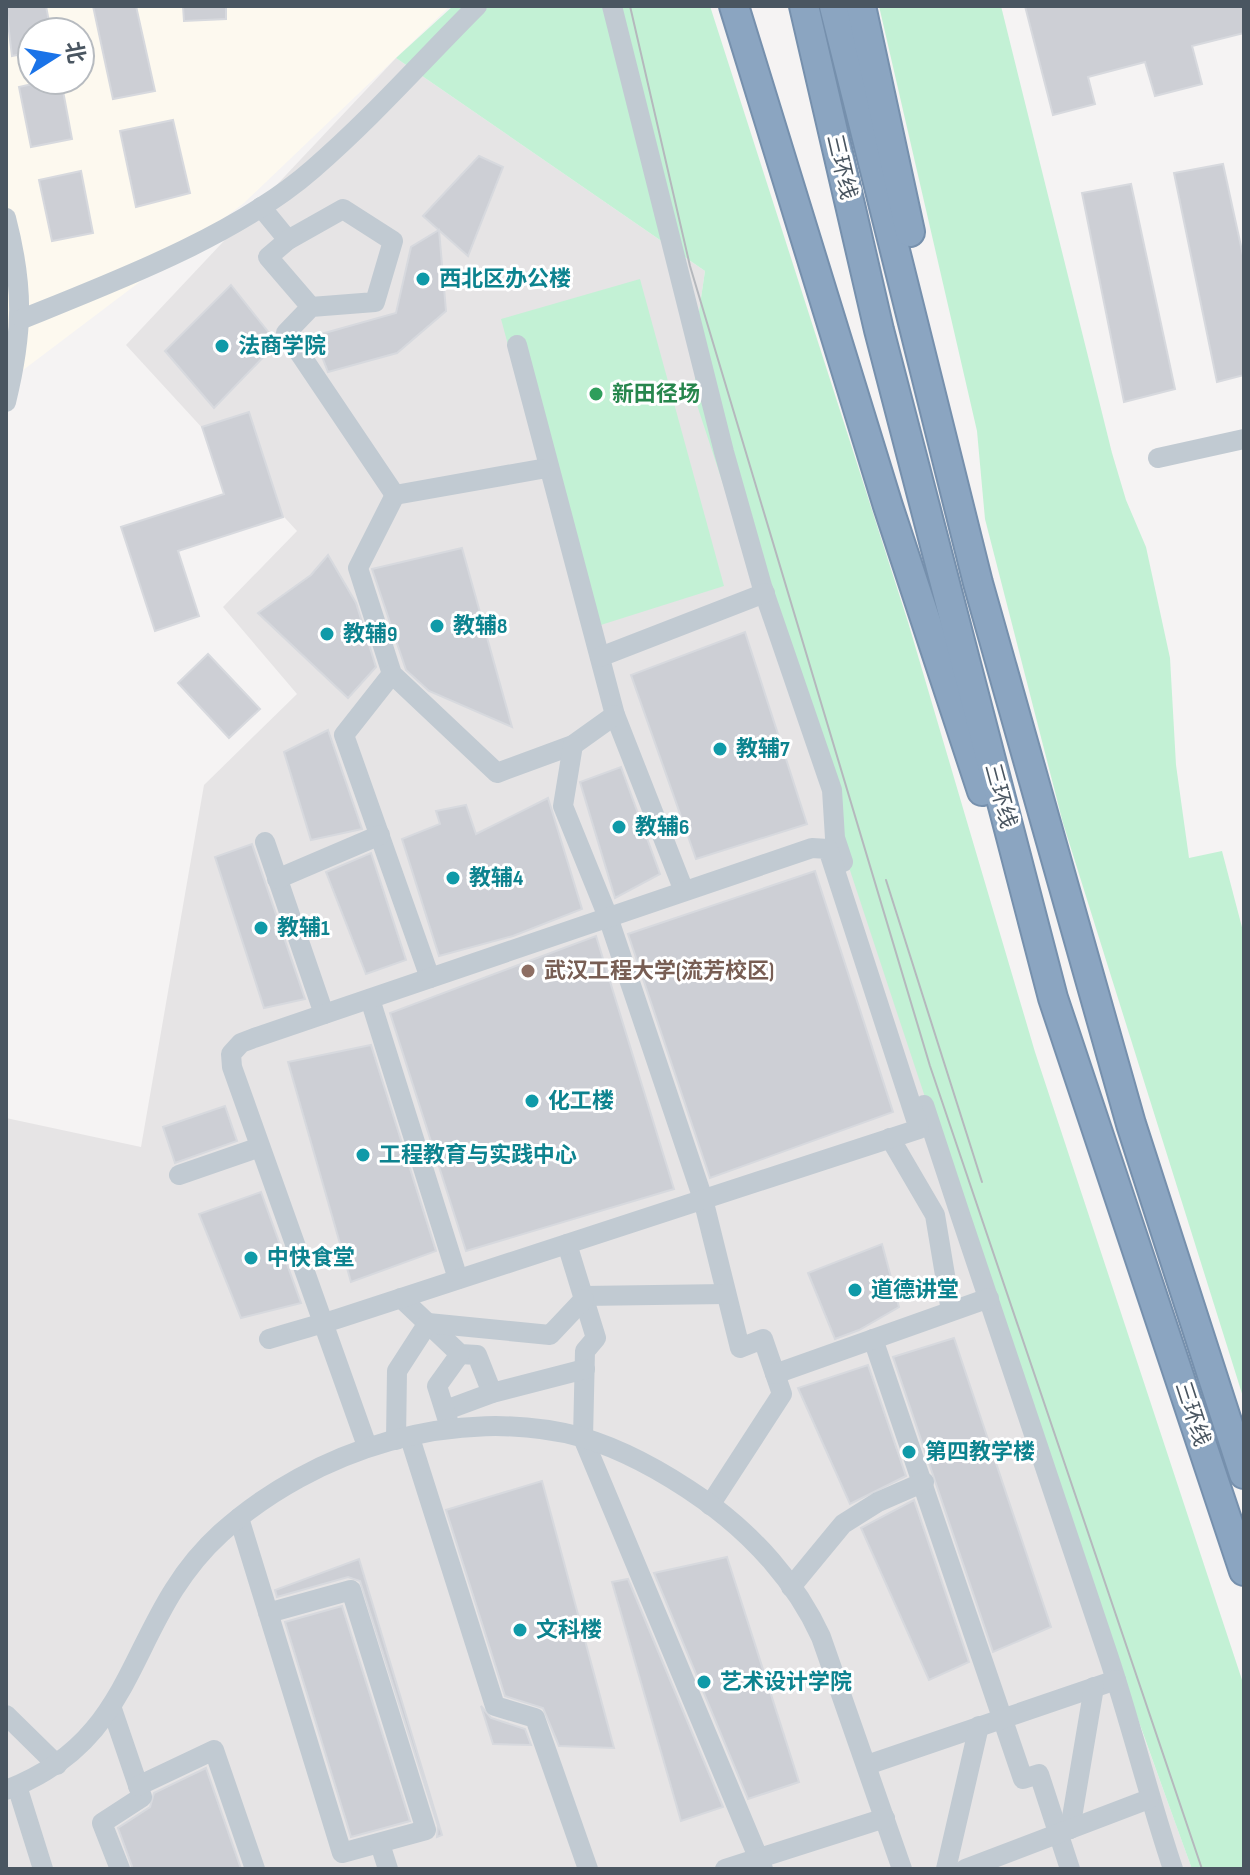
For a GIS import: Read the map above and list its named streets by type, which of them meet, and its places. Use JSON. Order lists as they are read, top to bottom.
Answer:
{
  "streets": {
    "highway": ["三环线"]
  },
  "places": [
    "西北区办公楼",
    "法商学院",
    "新田径场",
    "教辅8",
    "教辅9",
    "教辅7",
    "教辅6",
    "教辅4",
    "教辅1",
    "武汉工程大学(流芳校区)",
    "化工楼",
    "工程教育与实践中心",
    "中快食堂",
    "道德讲堂",
    "第四教学楼",
    "文科楼",
    "艺术设计学院"
  ],
  "north": "right"
}
